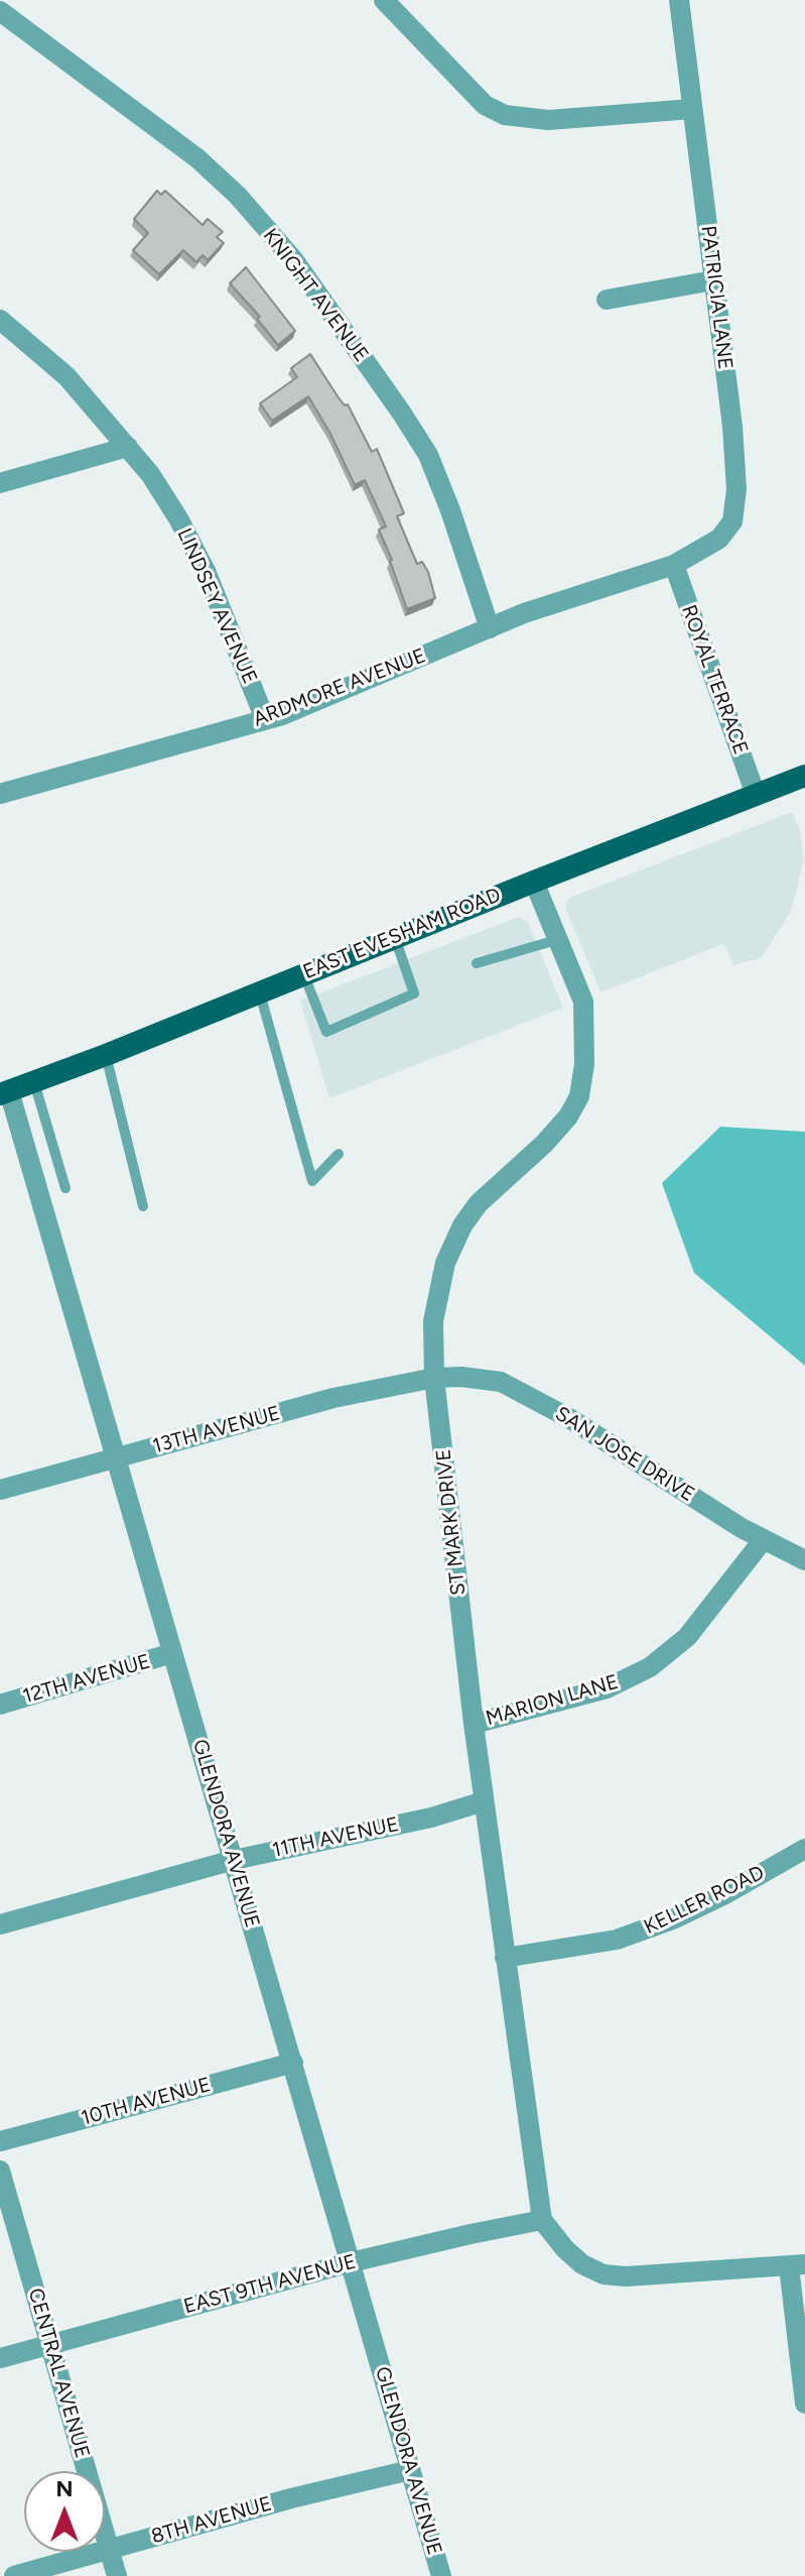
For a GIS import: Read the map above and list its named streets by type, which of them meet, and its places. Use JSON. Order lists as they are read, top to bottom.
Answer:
{
  "streets": {
    "main road": ["EAST EVESHAM ROAD"],
    "street": [
      "KNIGHT AVENUE",
      "PATRICIA LANE",
      "LINDSEY AVENUE",
      "ROYAL TERRACE",
      "ARDMORE AVENUE",
      "13TH AVENUE",
      "SAN JOSE DRIVE",
      "ST MARK DRIVE",
      "12TH AVENUE",
      "MARION LANE",
      "GLENDORA AVENUE",
      "11TH AVENUE",
      "KELLER ROAD",
      "10TH AVENUE",
      "EAST 9TH AVENUE",
      "CENTRAL AVENUE",
      "8TH AVENUE"
    ]
  },
  "crossings": [
    ["KNIGHT AVENUE", "ARDMORE AVENUE"],
    ["PATRICIA LANE", "ROYAL TERRACE"],
    ["PATRICIA LANE", "ARDMORE AVENUE"],
    ["LINDSEY AVENUE", "ARDMORE AVENUE"],
    ["ROYAL TERRACE", "ARDMORE AVENUE"],
    ["ROYAL TERRACE", "EAST EVESHAM ROAD"],
    ["EAST EVESHAM ROAD", "ST MARK DRIVE"],
    ["EAST EVESHAM ROAD", "GLENDORA AVENUE"],
    ["13TH AVENUE", "SAN JOSE DRIVE"],
    ["13TH AVENUE", "ST MARK DRIVE"],
    ["13TH AVENUE", "GLENDORA AVENUE"],
    ["SAN JOSE DRIVE", "ST MARK DRIVE"],
    ["SAN JOSE DRIVE", "MARION LANE"],
    ["ST MARK DRIVE", "MARION LANE"],
    ["ST MARK DRIVE", "11TH AVENUE"],
    ["ST MARK DRIVE", "KELLER ROAD"],
    ["ST MARK DRIVE", "EAST 9TH AVENUE"],
    ["12TH AVENUE", "GLENDORA AVENUE"],
    ["GLENDORA AVENUE", "11TH AVENUE"],
    ["GLENDORA AVENUE", "10TH AVENUE"],
    ["GLENDORA AVENUE", "EAST 9TH AVENUE"],
    ["GLENDORA AVENUE", "8TH AVENUE"],
    ["EAST 9TH AVENUE", "CENTRAL AVENUE"],
    ["CENTRAL AVENUE", "8TH AVENUE"]
  ],
  "north": "top"
}
